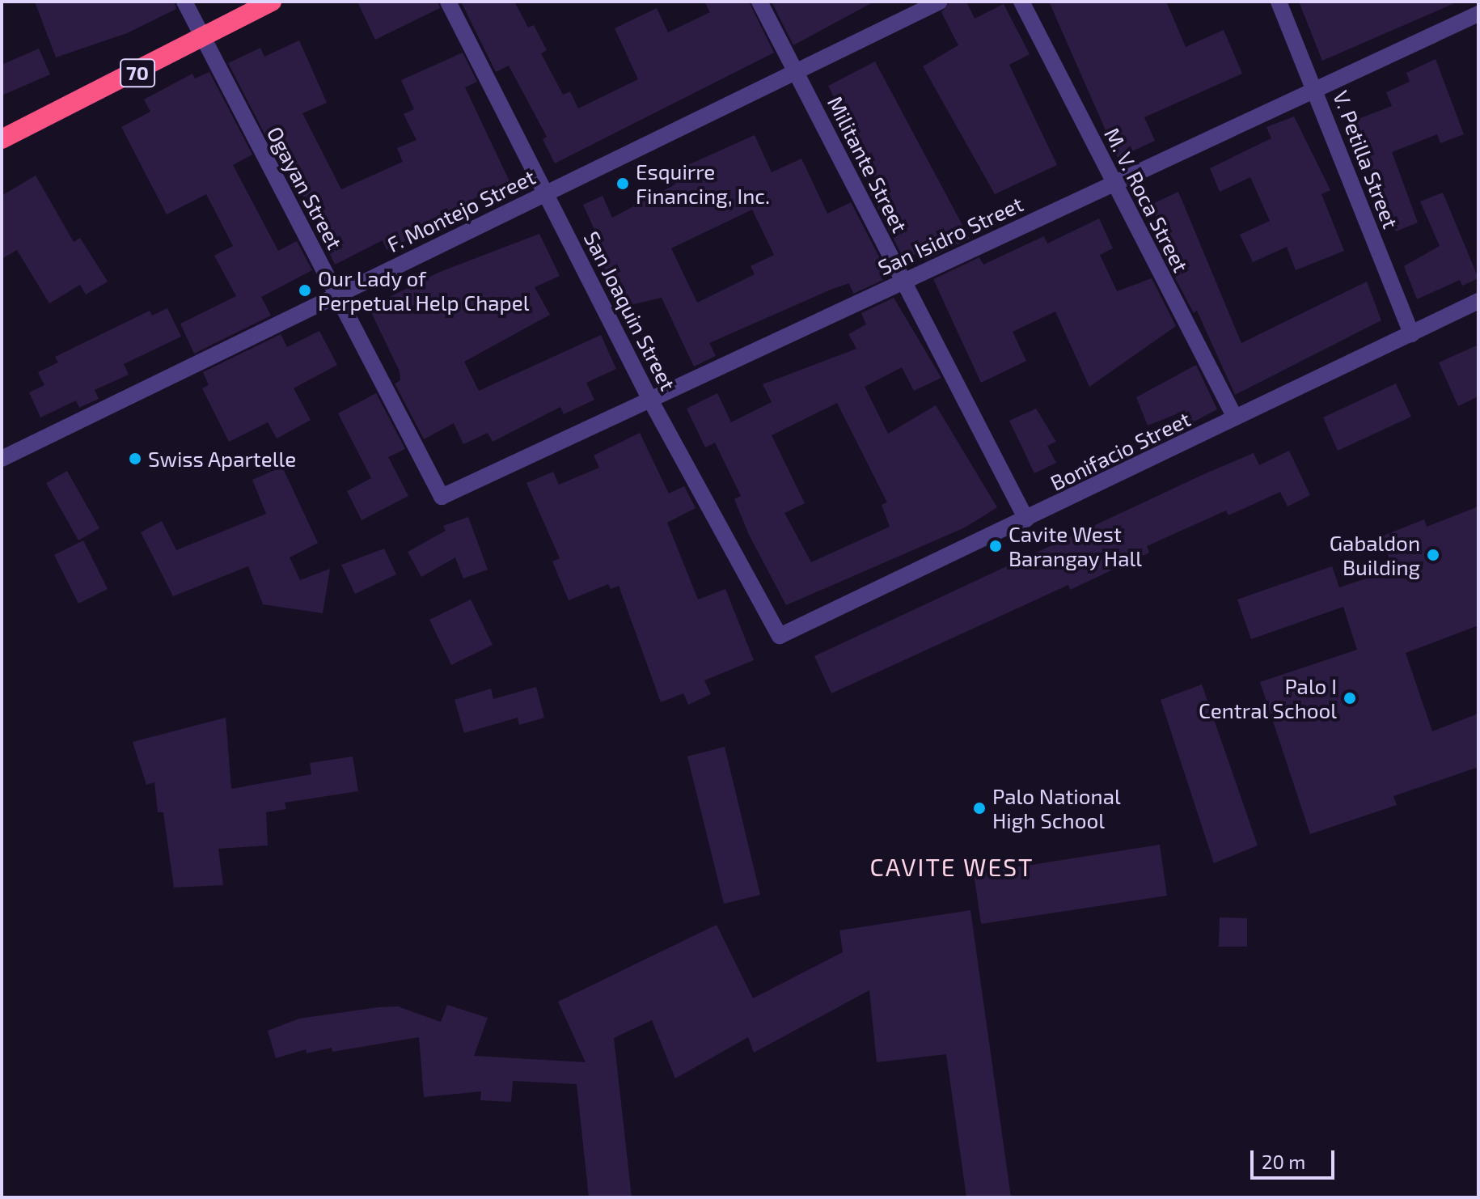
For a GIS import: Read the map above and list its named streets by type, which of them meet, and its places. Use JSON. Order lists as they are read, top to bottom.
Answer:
{
  "streets": {
    "highway": ["70"],
    "street": [
      "V. Petilla Street",
      "Militante Street",
      "Ogayan Street",
      "M. V. Roca Street",
      "F. Montejo Street",
      "San Isidro Street",
      "San Joaquin Street",
      "Bonifacio Street"
    ]
  },
  "crossings": [
    ["70", "Ogayan Street"],
    ["V. Petilla Street", "San Isidro Street"],
    ["V. Petilla Street", "Bonifacio Street"],
    ["Militante Street", "F. Montejo Street"],
    ["Militante Street", "San Isidro Street"],
    ["Militante Street", "Bonifacio Street"],
    ["Ogayan Street", "F. Montejo Street"],
    ["Ogayan Street", "San Isidro Street"],
    ["M. V. Roca Street", "San Isidro Street"],
    ["M. V. Roca Street", "Bonifacio Street"],
    ["F. Montejo Street", "San Joaquin Street"],
    ["San Isidro Street", "San Joaquin Street"],
    ["San Joaquin Street", "Bonifacio Street"]
  ],
  "districts": ["CAVITE WEST"],
  "places": [
    "Esquirre Financing, Inc.",
    "Our Lady of Perpetual Help Chapel",
    "Swiss Apartelle",
    "Cavite West Barangay Hall",
    "Gabaldon Building",
    "Palo I Central School",
    "Palo National High School"
  ],
  "scale_bar": "20 m"
}
